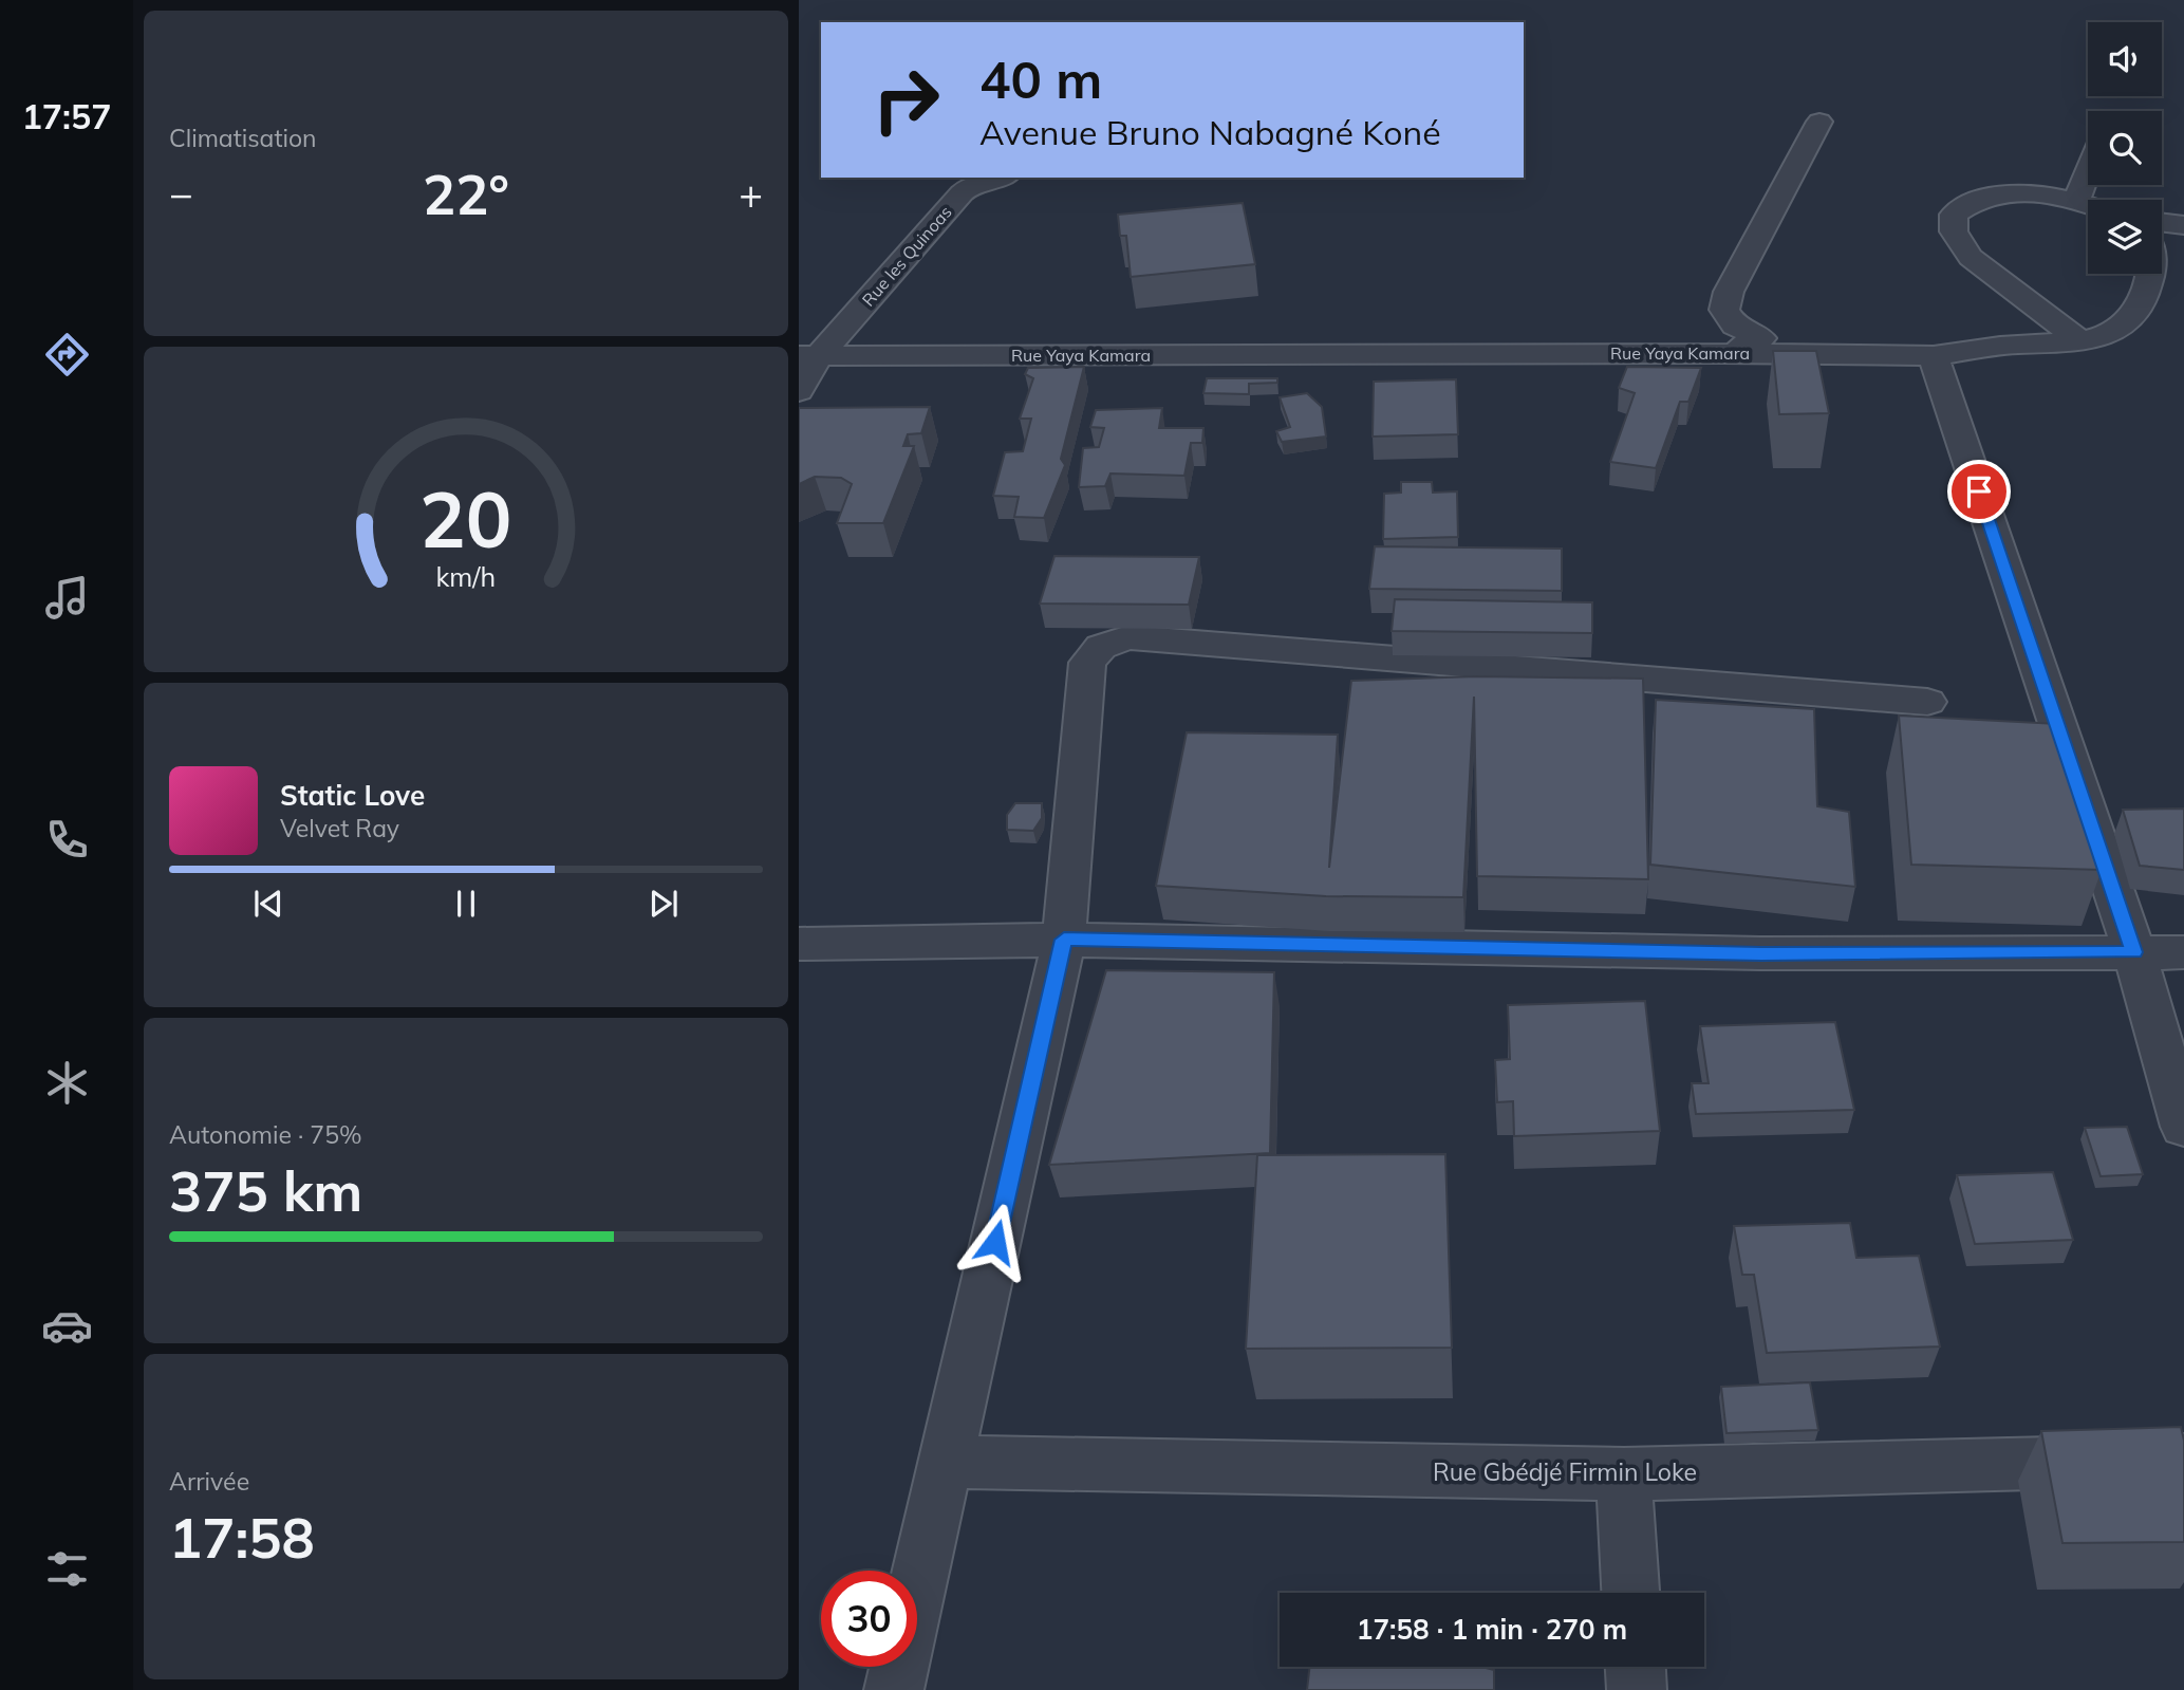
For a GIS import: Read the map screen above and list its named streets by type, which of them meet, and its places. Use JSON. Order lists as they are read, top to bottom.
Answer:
{
  "streets": {
    "street": ["Rue les Quinoas", "Rue Yaya Kamara", "Rue Gbédjé Firmin Loke"]
  },
  "crossings": [
    ["Rue les Quinoas", "Rue Yaya Kamara"]
  ],
  "page": {
    "tabs": "17:57",
    "tile": [
      "Climatisation",
      ["Autonomie · 75%", "375 km"],
      ["Arrivée", "17:58"]
    ],
    "turn": ["40 m", "Avenue Bruno Nabagné Koné"],
    "heat": ["−", "22°", "+"],
    "song": ["Static Love", "Velvet Ray"],
    "limit": "30",
    "trip": "17:58 · 1 min · 270 m",
    "gauge": ["20", "km/h"]
  }
}
